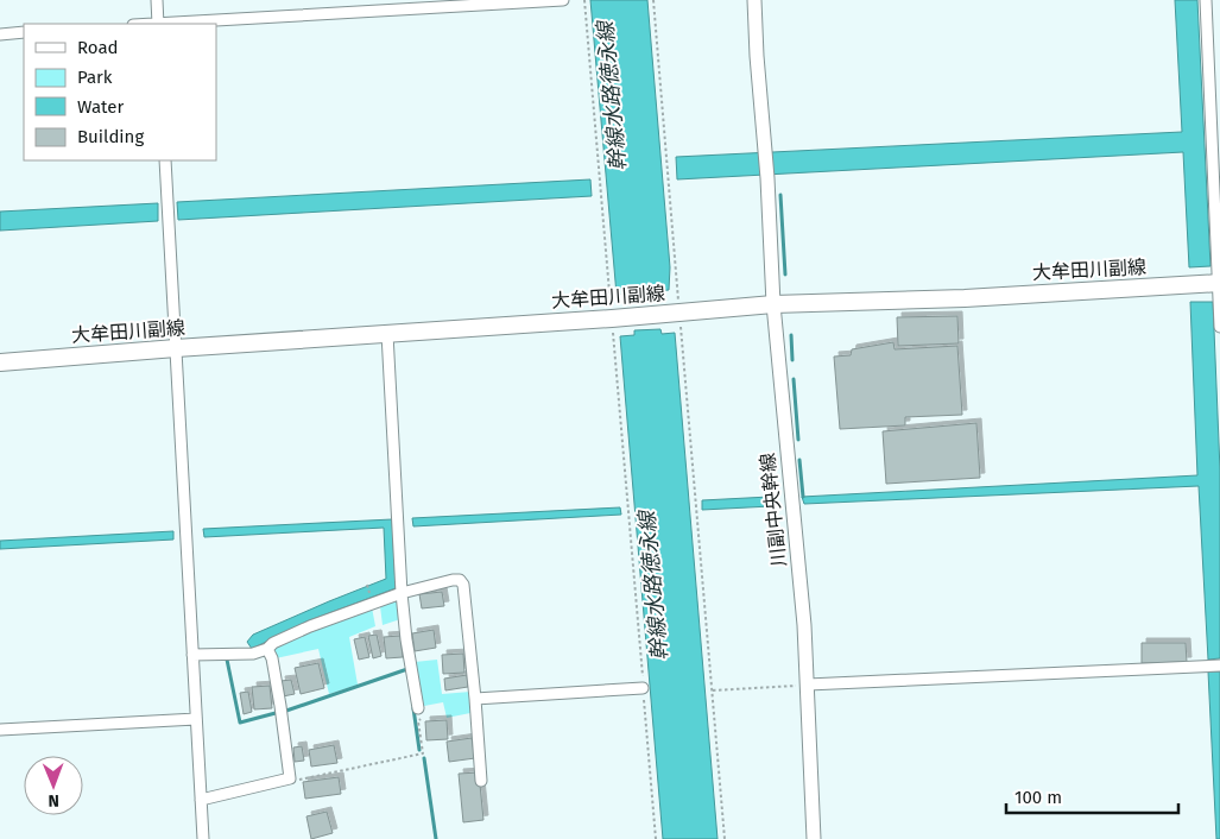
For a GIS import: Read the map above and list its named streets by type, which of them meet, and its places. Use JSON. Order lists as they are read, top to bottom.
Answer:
{
  "streets": {
    "main road": ["大牟田川副線"],
    "street": ["川副中央幹線"]
  },
  "crossings": [
    ["大牟田川副線", "川副中央幹線"]
  ],
  "water": ["幹線水路徳永線"],
  "legend": [
    "Road",
    "Park",
    "Water",
    "Building"
  ],
  "scale_bar": "100 m",
  "north": "bottom"
}
